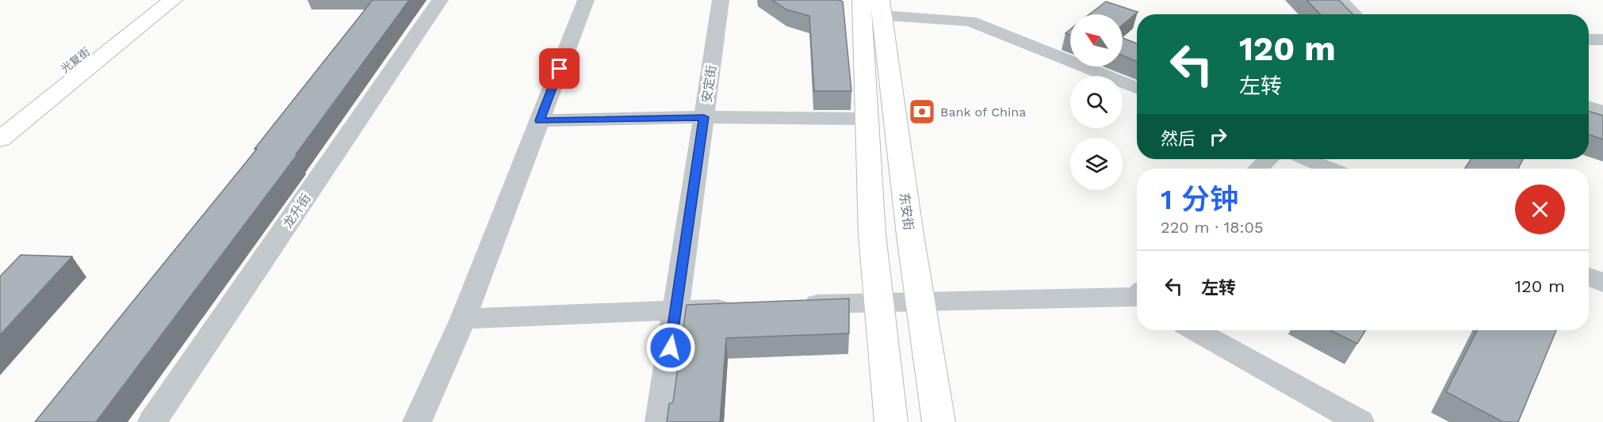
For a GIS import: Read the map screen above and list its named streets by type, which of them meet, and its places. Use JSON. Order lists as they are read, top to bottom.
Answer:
{
  "streets": {
    "main road": ["光复街", "东安街"],
    "street": ["安定街", "龙升街"]
  },
  "places": {
    "bank": ["Bank of China"]
  },
  "north": "top left",
  "page": {
    "turn": ["120 m", "左转"],
    "then": "然后",
    "heading": ["1 分钟", "220 m · 18:05"],
    "list": [
      {
        "name": "左转",
        "value": "120 m"
      }
    ]
  }
}
